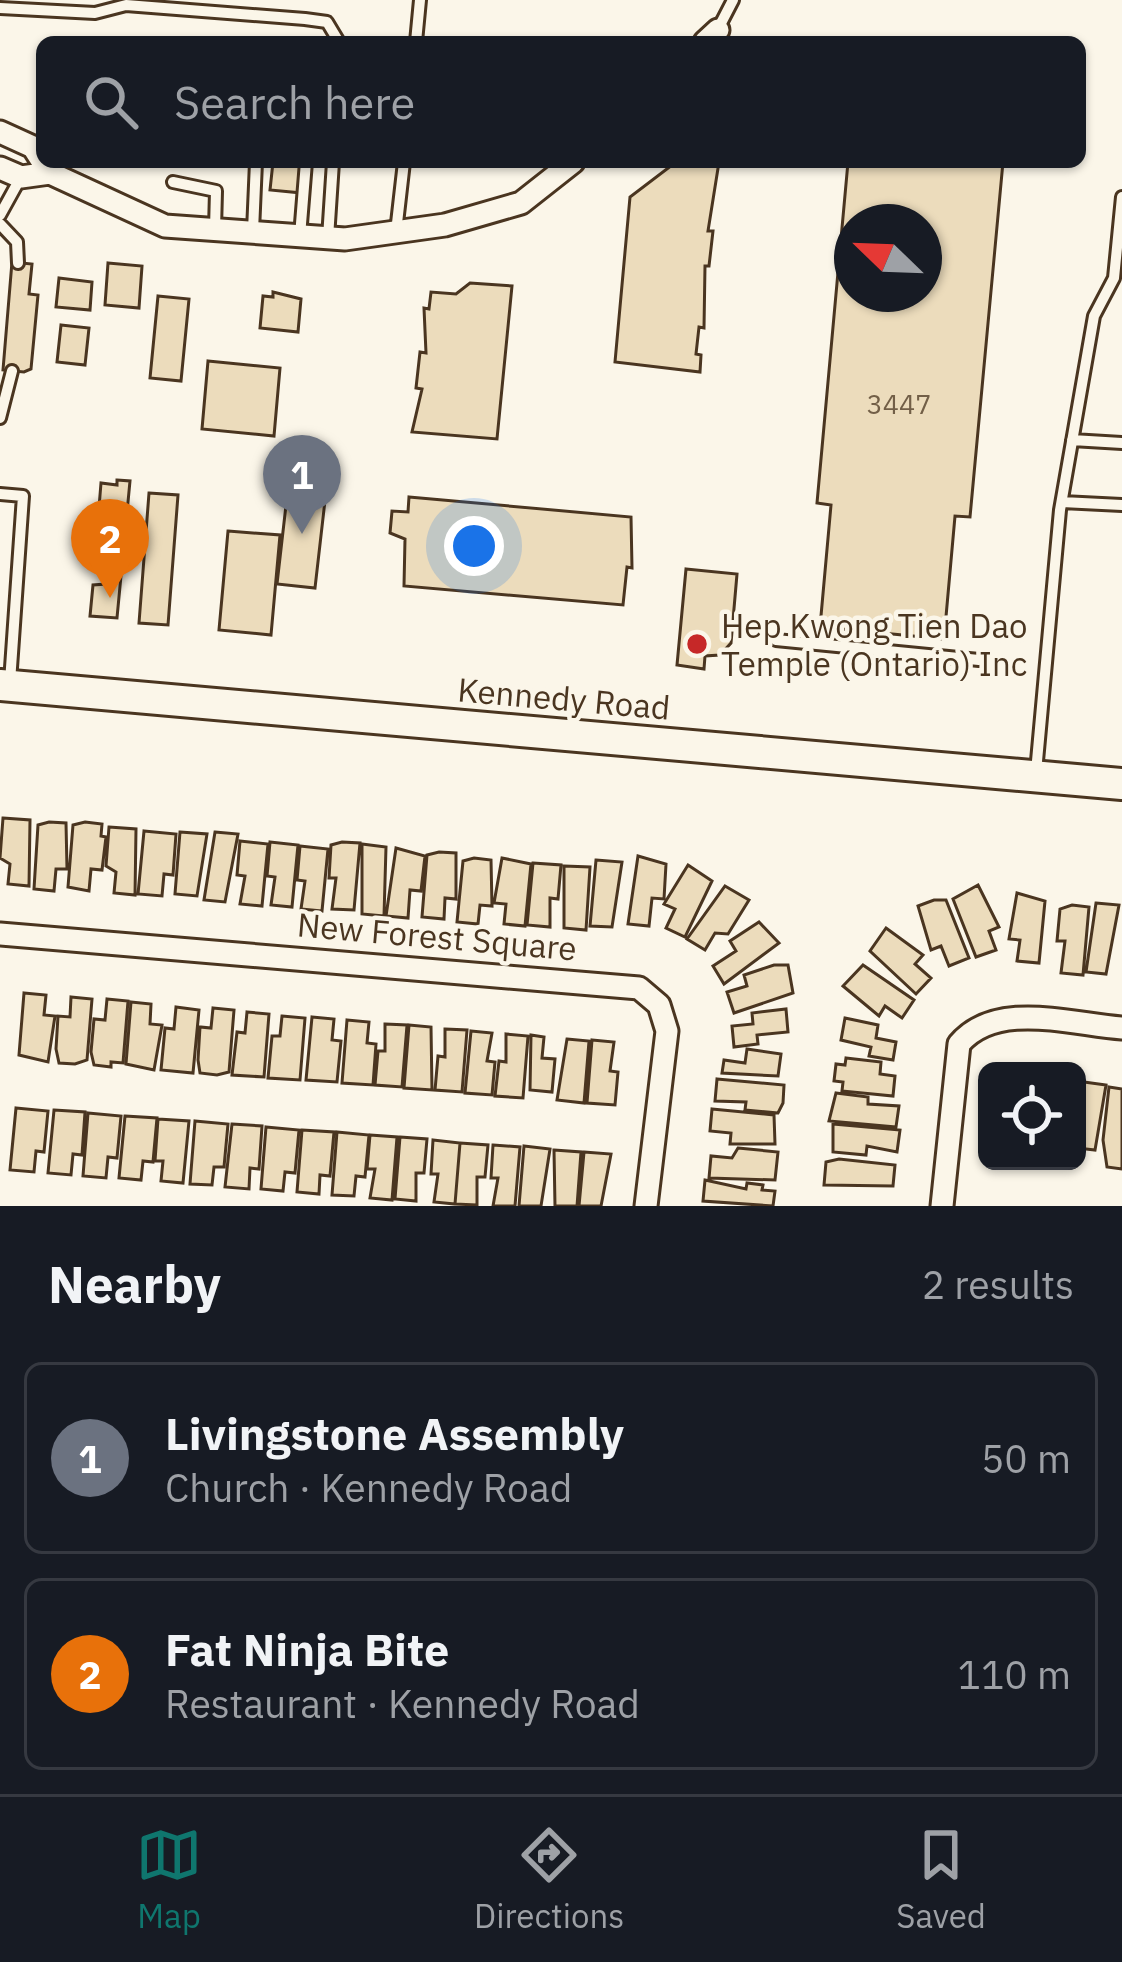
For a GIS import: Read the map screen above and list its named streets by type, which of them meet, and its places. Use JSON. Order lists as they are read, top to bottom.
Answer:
{
  "streets": {
    "main road": ["Kennedy Road"],
    "street": ["New Forest Square"]
  },
  "places": ["Hep Kwong Tien Dao Temple (Ontario) Inc"],
  "house_numbers": ["3447"],
  "north": "top left",
  "page": {
    "search": "Search here",
    "pins": ["1", "2"],
    "heading": ["Nearby", "2 results"],
    "list": [
      {
        "mark": "1",
        "name": "Livingstone Assembly",
        "note": "Church · Kennedy Road",
        "value": "50 m"
      },
      {
        "mark": "2",
        "name": "Fat Ninja Bite",
        "note": "Restaurant · Kennedy Road",
        "value": "110 m"
      }
    ],
    "nav": ["Map", "Directions", "Saved"]
  }
}
